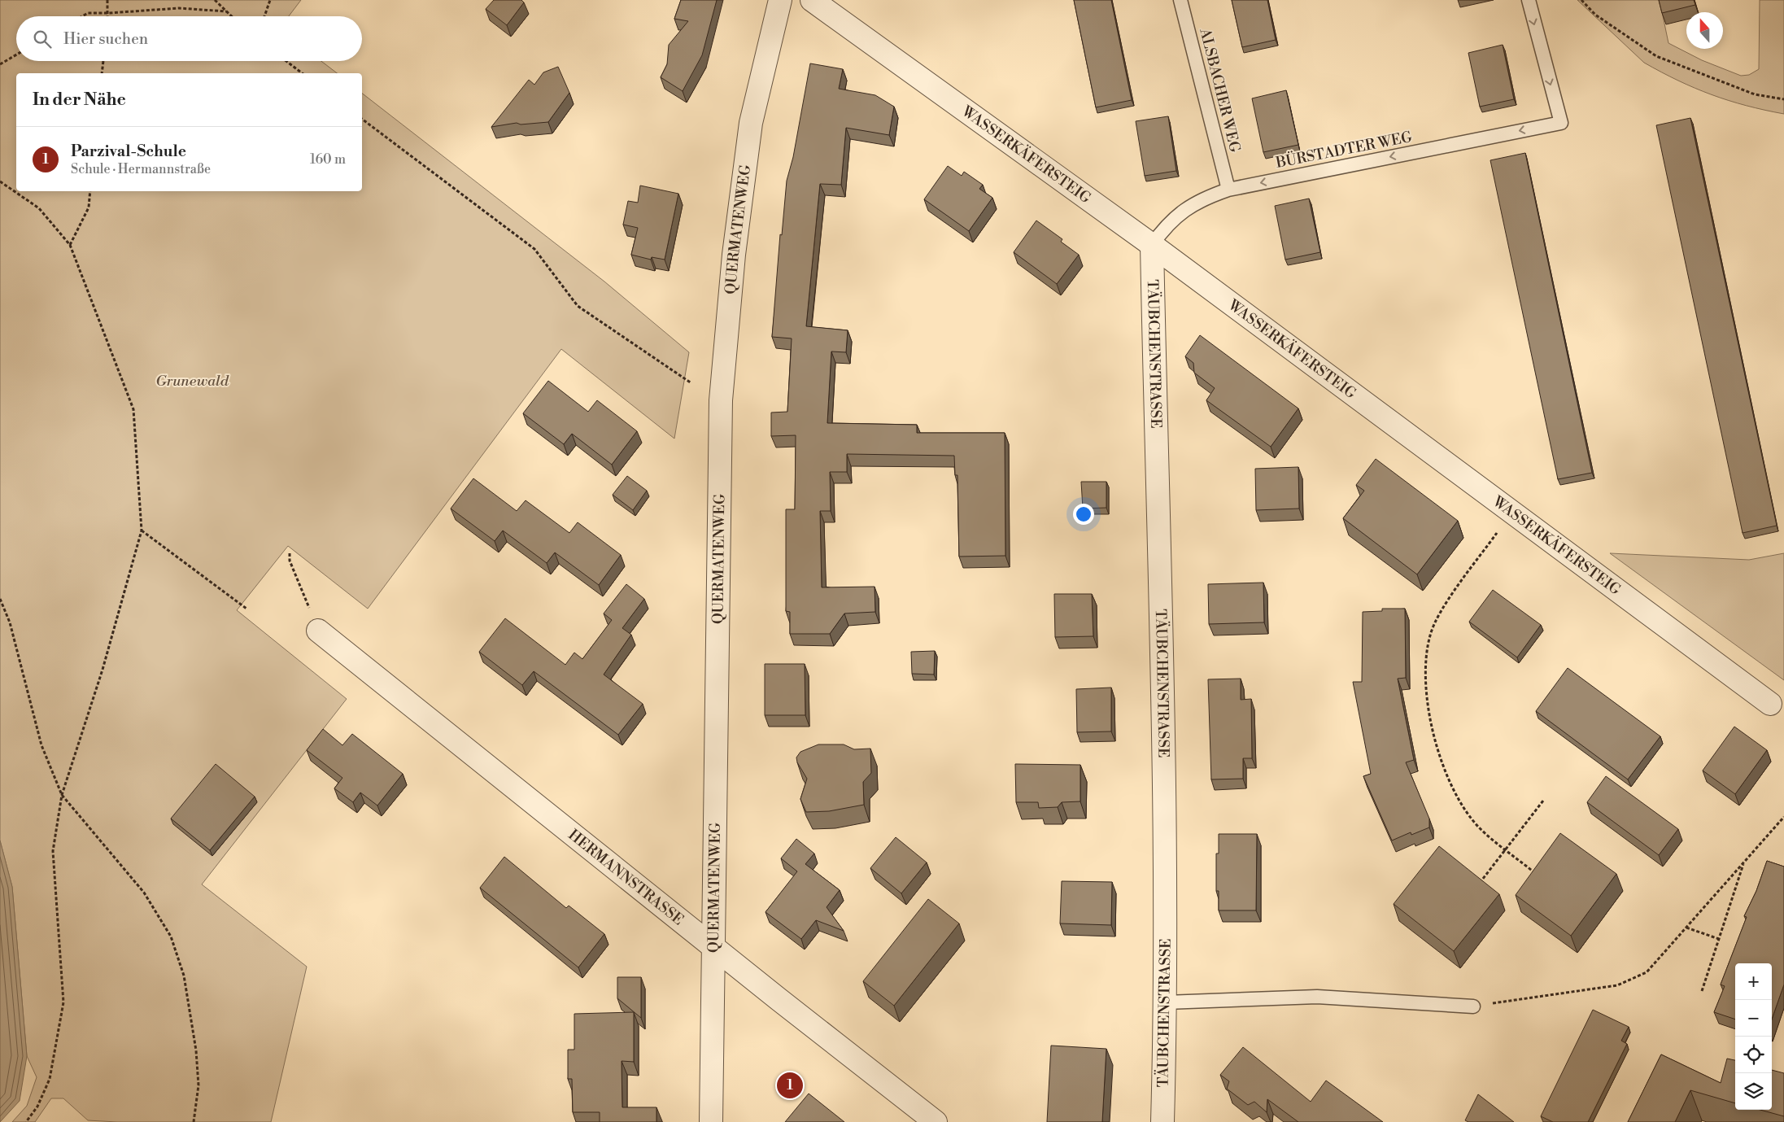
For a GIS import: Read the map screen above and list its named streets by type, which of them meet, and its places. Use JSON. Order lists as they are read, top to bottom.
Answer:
{
  "streets": {
    "street": [
      "WASSERKÄFERSTEIG",
      "QUERMATENWEG",
      "TÄUBCHENSTRASSE",
      "HERMANNSTRASSE"
    ],
    "lane": ["ALSBACHER WEG", "BÜRSTADTER WEG"]
  },
  "crossings": [
    ["ALSBACHER WEG", "BÜRSTADTER WEG"],
    ["BÜRSTADTER WEG", "WASSERKÄFERSTEIG"],
    ["BÜRSTADTER WEG", "TÄUBCHENSTRASSE"],
    ["WASSERKÄFERSTEIG", "TÄUBCHENSTRASSE"],
    ["QUERMATENWEG", "HERMANNSTRASSE"]
  ],
  "parks": ["Grunewald"],
  "north": "top",
  "page": {
    "search": "Hier suchen",
    "heading": "In der Nähe",
    "list": [
      {
        "mark": "1",
        "name": "Parzival-Schule",
        "note": "Schule · Hermannstraße",
        "value": "160 m"
      }
    ],
    "map_buttons": ["+", "−"],
    "pins": "1"
  }
}
